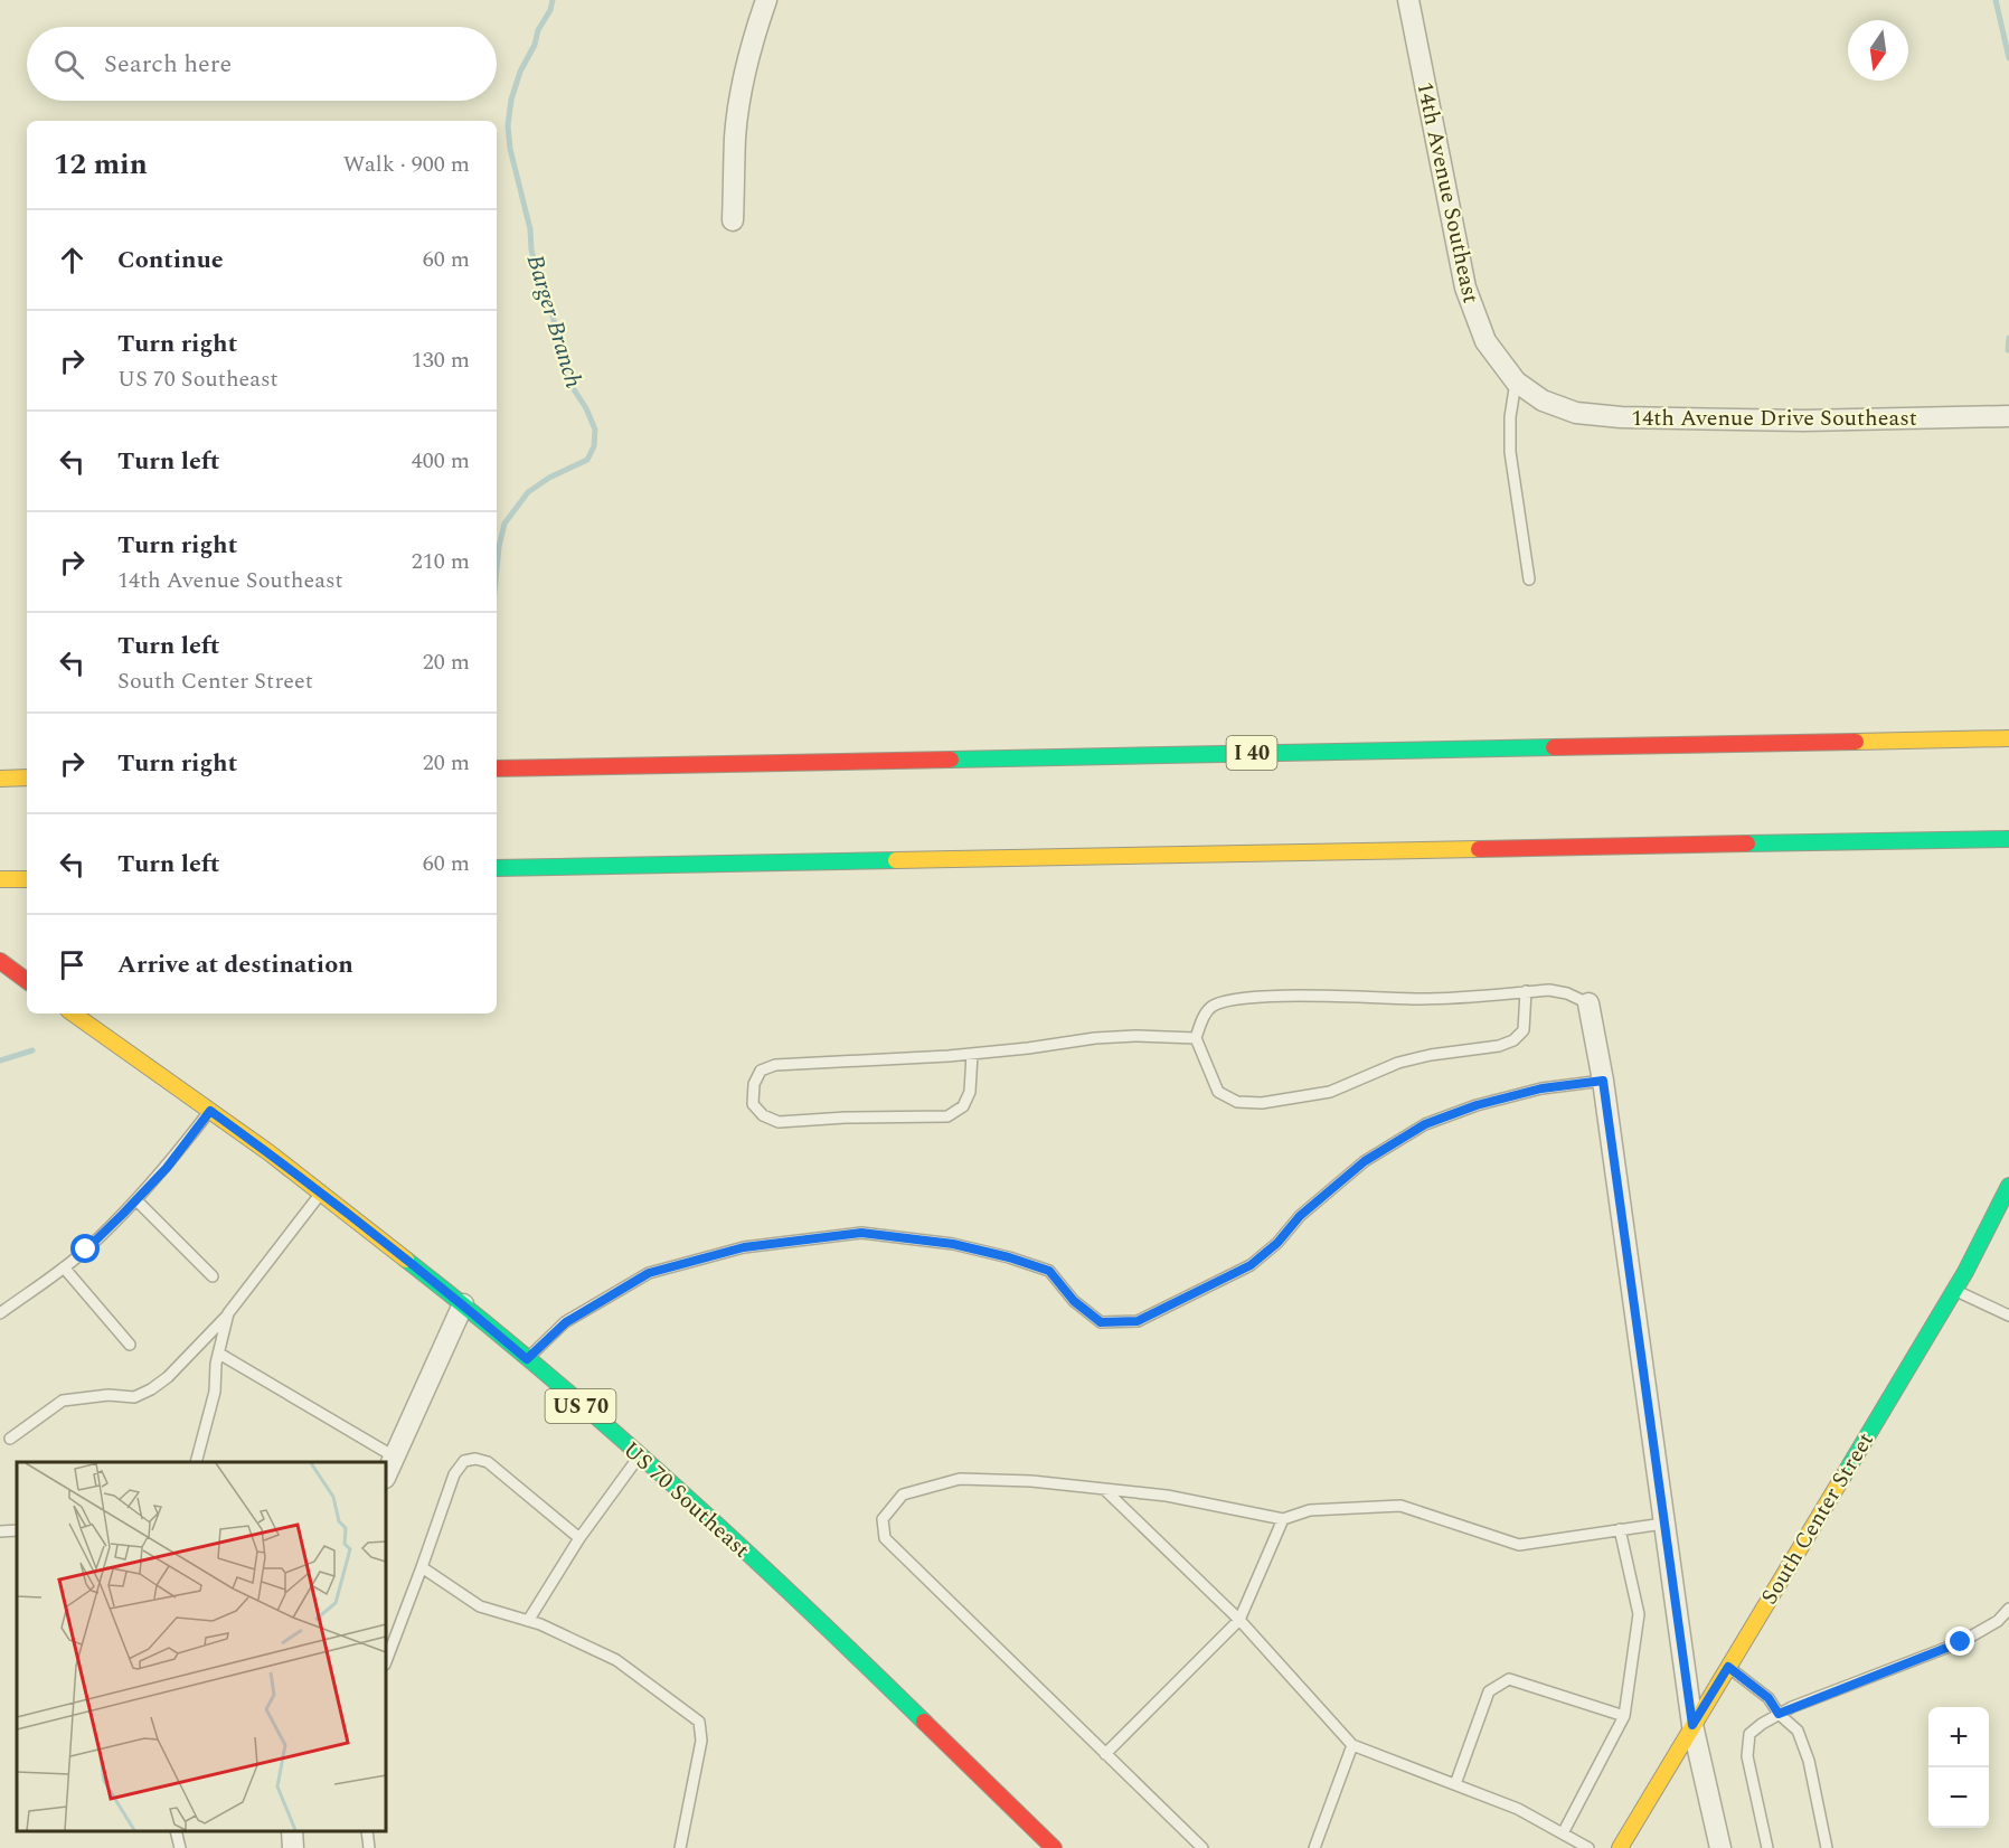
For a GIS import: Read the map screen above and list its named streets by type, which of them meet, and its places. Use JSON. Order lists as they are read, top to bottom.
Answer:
{
  "streets": {
    "main road": [
      "I 40",
      "US 70",
      "US 70 Southeast",
      "South Center Street"
    ],
    "street": ["14th Avenue Southeast", "14th Avenue Drive Southeast"]
  },
  "crossings": [
    ["14th Avenue Southeast", "14th Avenue Drive Southeast"]
  ],
  "water": ["Barger Branch"],
  "north": "bottom",
  "page": {
    "search": "Search here",
    "heading": ["12 min", "Walk · 900 m"],
    "list": [
      ["Continue", "60 m"],
      ["Turn right", "US 70 Southeast", "130 m"],
      ["Turn left", "400 m"],
      ["Turn right", "14th Avenue Southeast", "210 m"],
      ["Turn left", "South Center Street", "20 m"],
      ["Turn right", "20 m"],
      ["Turn left", "60 m"],
      "Arrive at destination"
    ],
    "map_buttons": ["+", "−"]
  }
}
